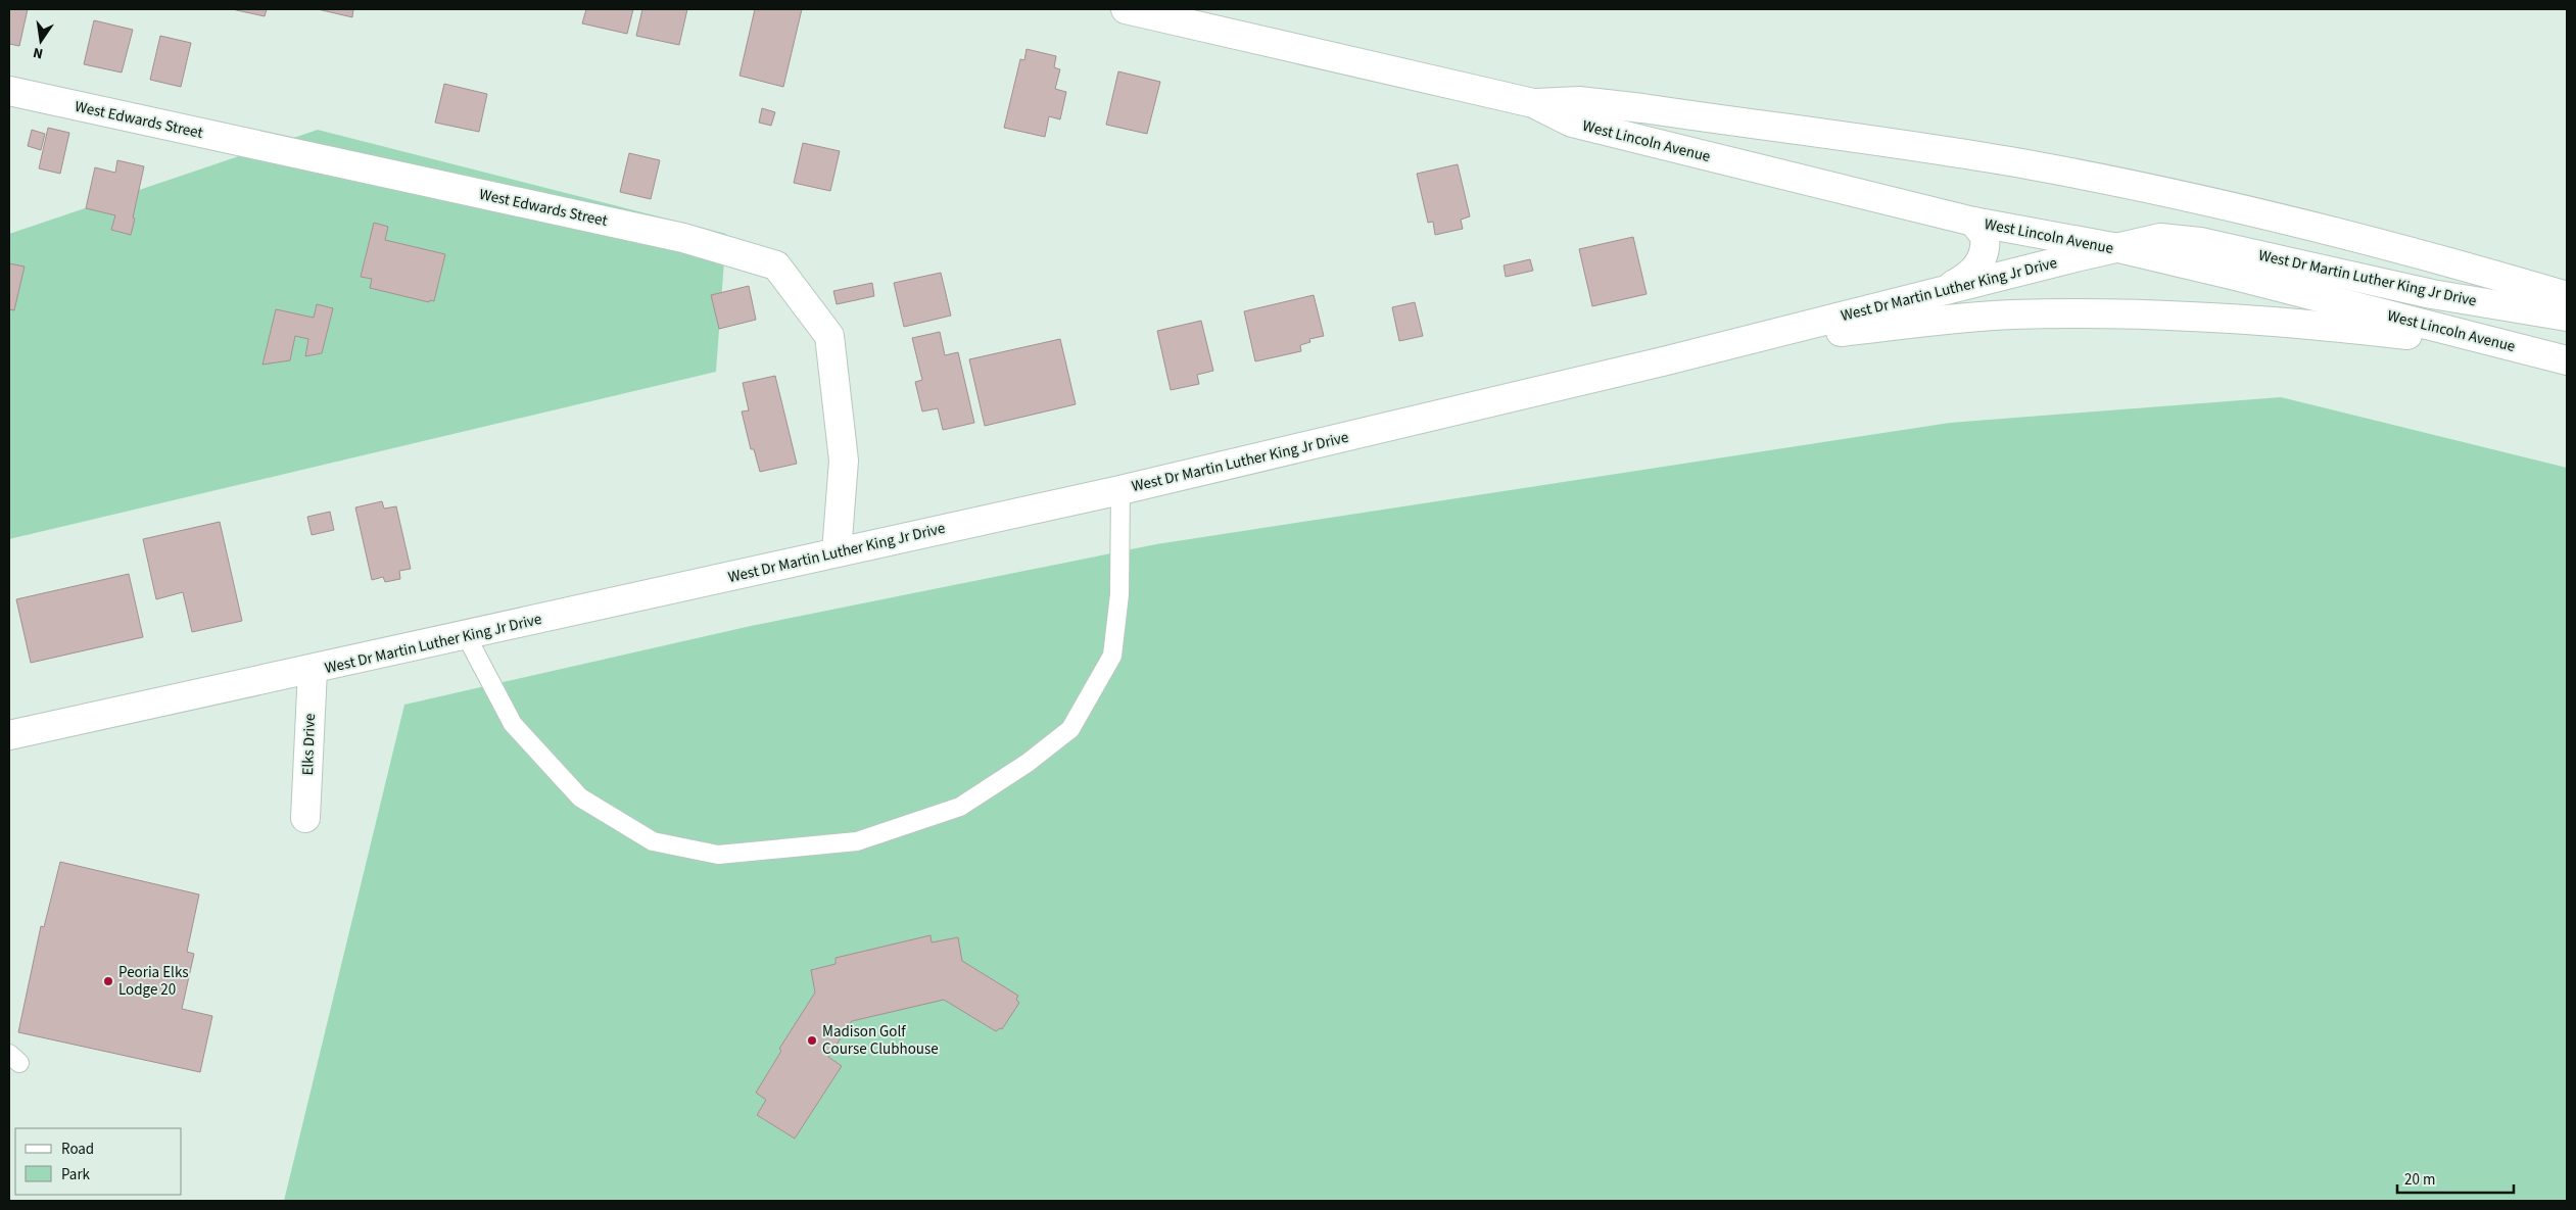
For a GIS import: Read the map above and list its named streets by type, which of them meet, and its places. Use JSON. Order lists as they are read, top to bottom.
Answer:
{
  "streets": {
    "main road": [
      "West Edwards Street",
      "West Lincoln Avenue",
      "West Dr Martin Luther King Jr Drive",
      "Elks Drive"
    ]
  },
  "crossings": [
    ["West Edwards Street", "West Dr Martin Luther King Jr Drive"],
    ["West Lincoln Avenue", "West Dr Martin Luther King Jr Drive"],
    ["West Dr Martin Luther King Jr Drive", "Elks Drive"]
  ],
  "places": ["Peoria Elks Lodge 20", "Madison Golf Course Clubhouse"],
  "legend": ["Road", "Park"],
  "scale_bar": "20 m",
  "north": "bottom"
}
